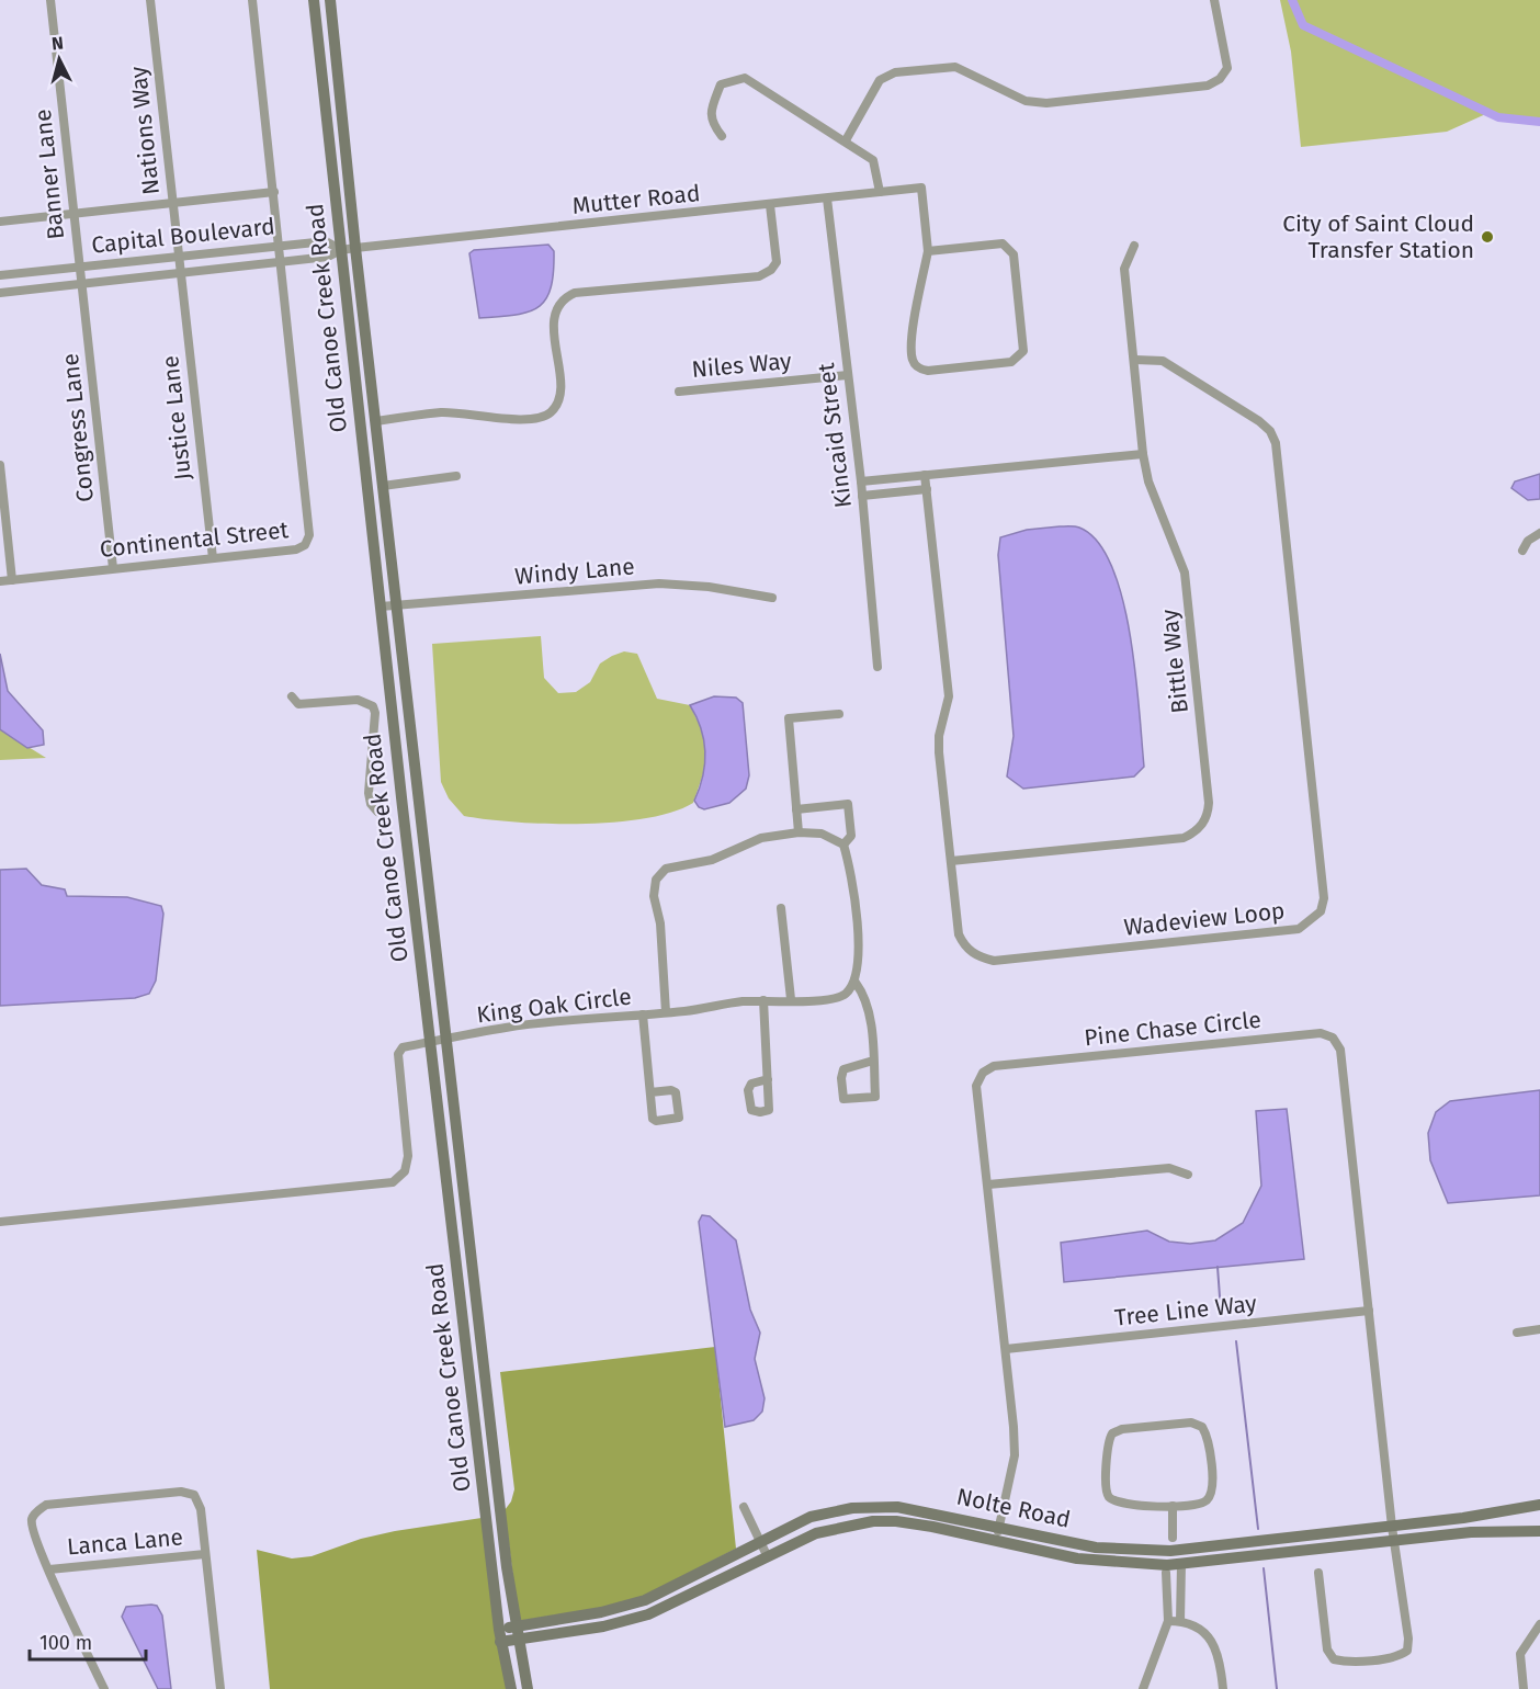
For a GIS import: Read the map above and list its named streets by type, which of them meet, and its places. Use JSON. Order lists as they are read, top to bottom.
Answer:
{
  "streets": {
    "main road": ["Old Canoe Creek Road", "Nolte Road"],
    "street": [
      "Nations Way",
      "Banner Lane",
      "Mutter Road",
      "Capital Boulevard",
      "Niles Way",
      "Justice Lane",
      "Congress Lane",
      "Kincaid Street",
      "Continental Street",
      "Windy Lane",
      "Bittle Way",
      "Wadeview Loop",
      "King Oak Circle",
      "Pine Chase Circle",
      "Tree Line Way",
      "Lanca Lane"
    ]
  },
  "crossings": [
    ["Nations Way", "Capital Boulevard"],
    ["Nations Way", "Justice Lane"],
    ["Banner Lane", "Capital Boulevard"],
    ["Banner Lane", "Congress Lane"],
    ["Mutter Road", "Capital Boulevard"],
    ["Mutter Road", "Old Canoe Creek Road"],
    ["Mutter Road", "Kincaid Street"],
    ["Capital Boulevard", "Old Canoe Creek Road"],
    ["Capital Boulevard", "Justice Lane"],
    ["Capital Boulevard", "Congress Lane"],
    ["Capital Boulevard", "Continental Street"],
    ["Old Canoe Creek Road", "Windy Lane"],
    ["Old Canoe Creek Road", "King Oak Circle"],
    ["Old Canoe Creek Road", "Nolte Road"],
    ["Niles Way", "Kincaid Street"],
    ["Justice Lane", "Continental Street"],
    ["Congress Lane", "Continental Street"],
    ["Bittle Way", "Wadeview Loop"],
    ["Pine Chase Circle", "Tree Line Way"],
    ["Pine Chase Circle", "Nolte Road"]
  ],
  "places": ["City of Saint Cloud Transfer Station"],
  "scale_bar": "100 m",
  "north": "top"
}
